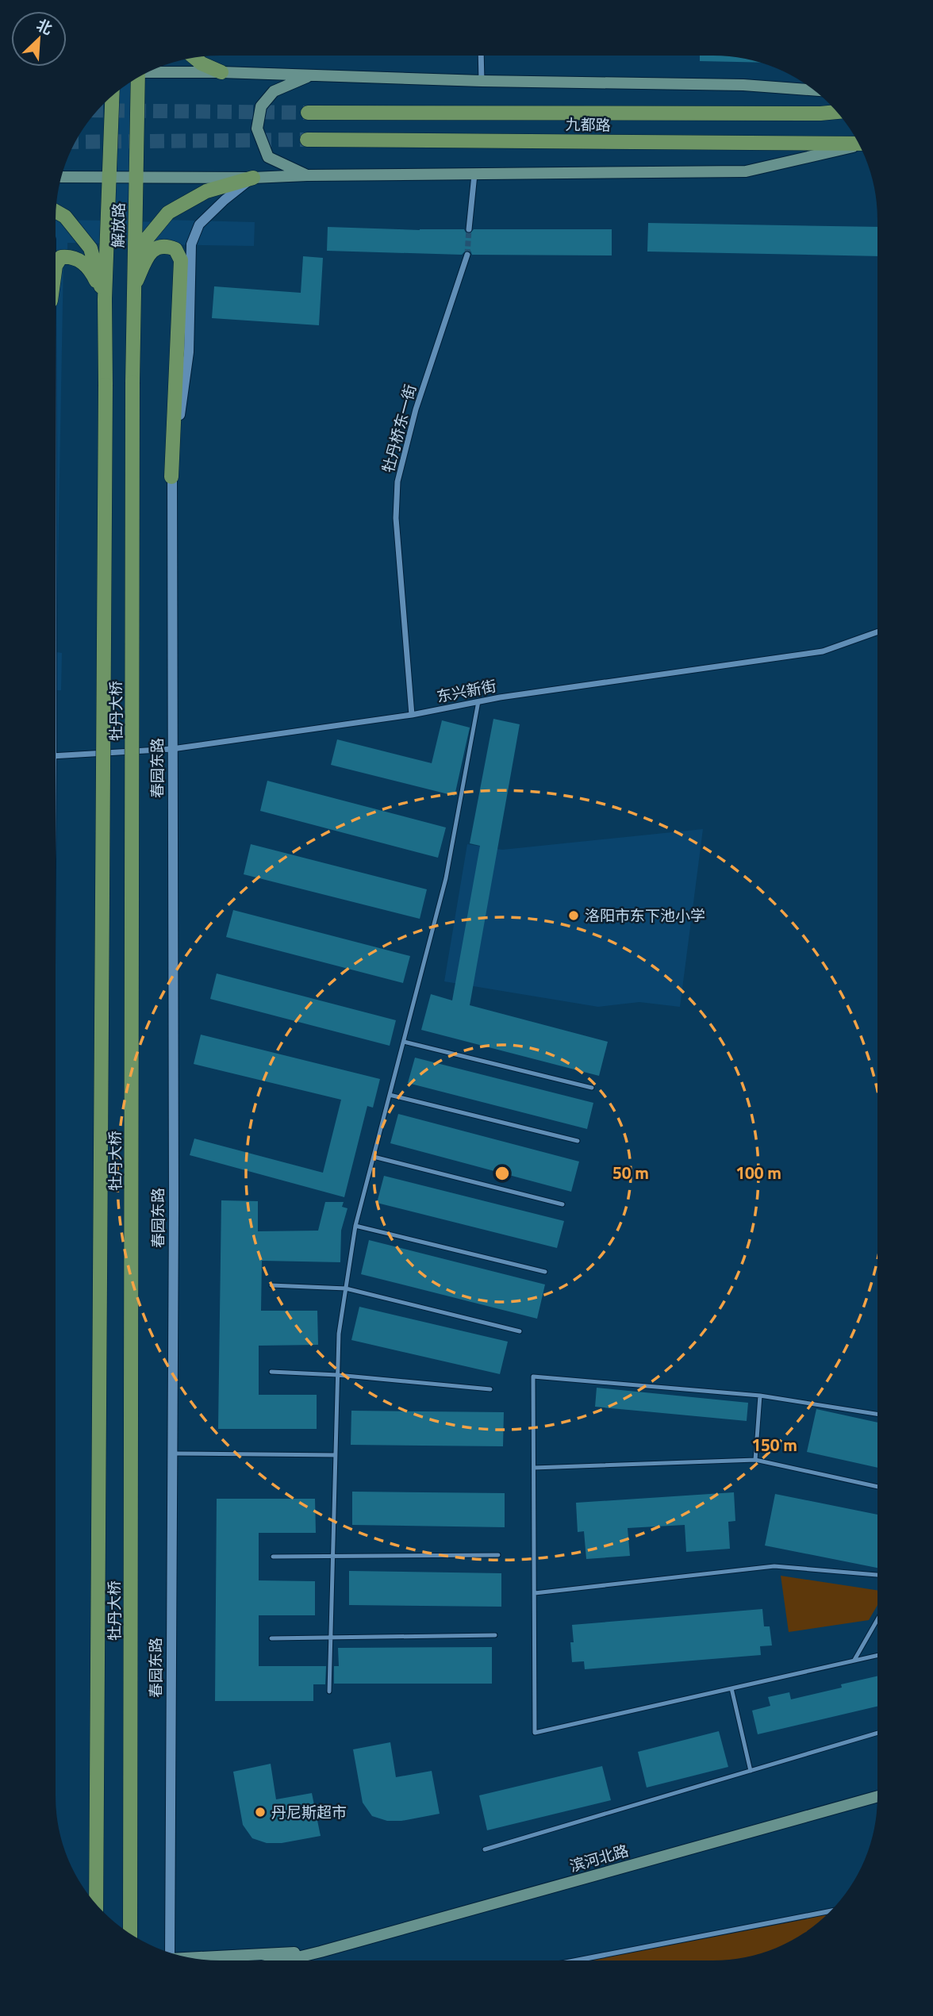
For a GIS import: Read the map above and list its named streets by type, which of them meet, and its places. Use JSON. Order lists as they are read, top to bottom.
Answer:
{
  "streets": {
    "main road": [
      "九都路",
      "解放路",
      "牡丹大桥",
      "滨河北路"
    ],
    "street": ["牡丹桥东一街", "东兴新街", "春园东路"]
  },
  "crossings": [
    ["解放路", "牡丹大桥"],
    ["牡丹桥东一街", "东兴新街"],
    ["东兴新街", "春园东路"]
  ],
  "places": ["洛阳市东下池小学", "丹尼斯超市"],
  "north": "top right",
  "rings": ["50 m", "100 m", "150 m"]
}
